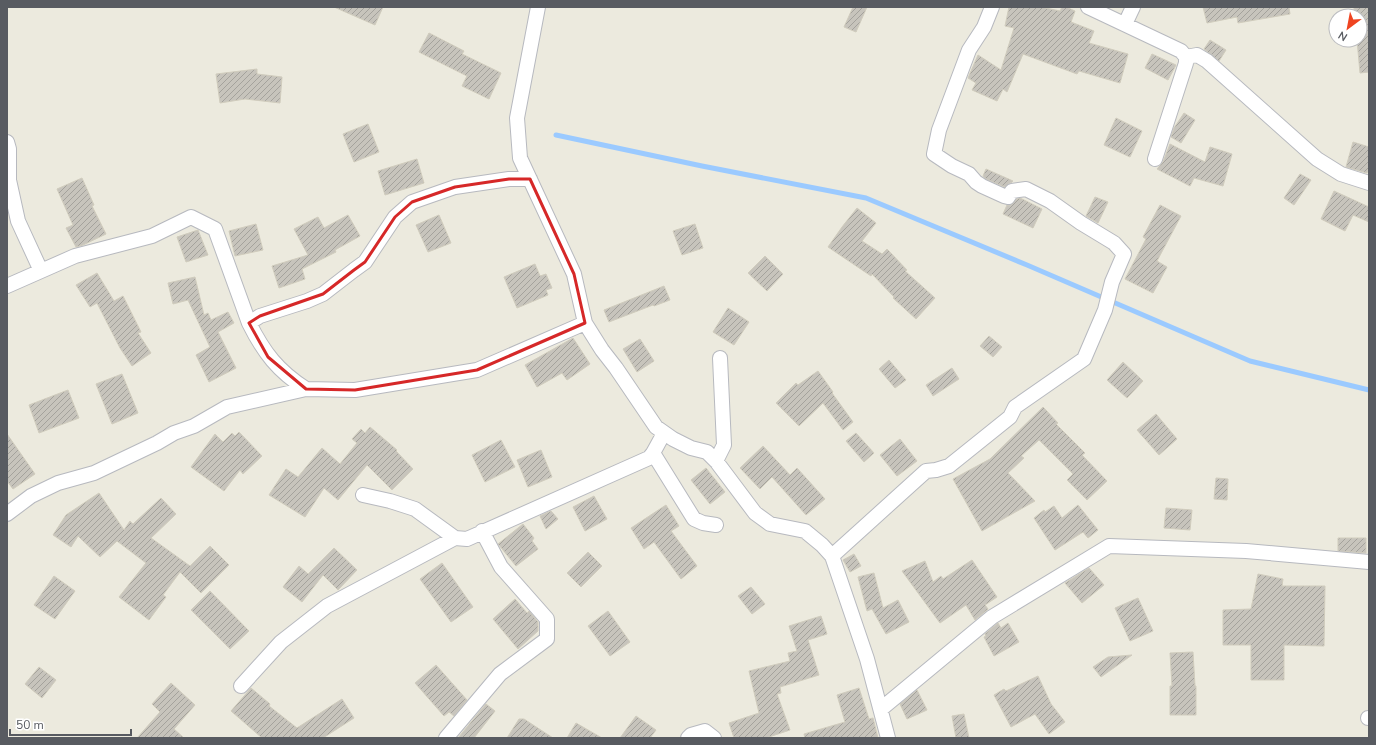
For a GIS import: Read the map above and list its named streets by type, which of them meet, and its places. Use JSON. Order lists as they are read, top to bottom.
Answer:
{
  "scale_bar": "50 m",
  "north": "bottom left"
}
